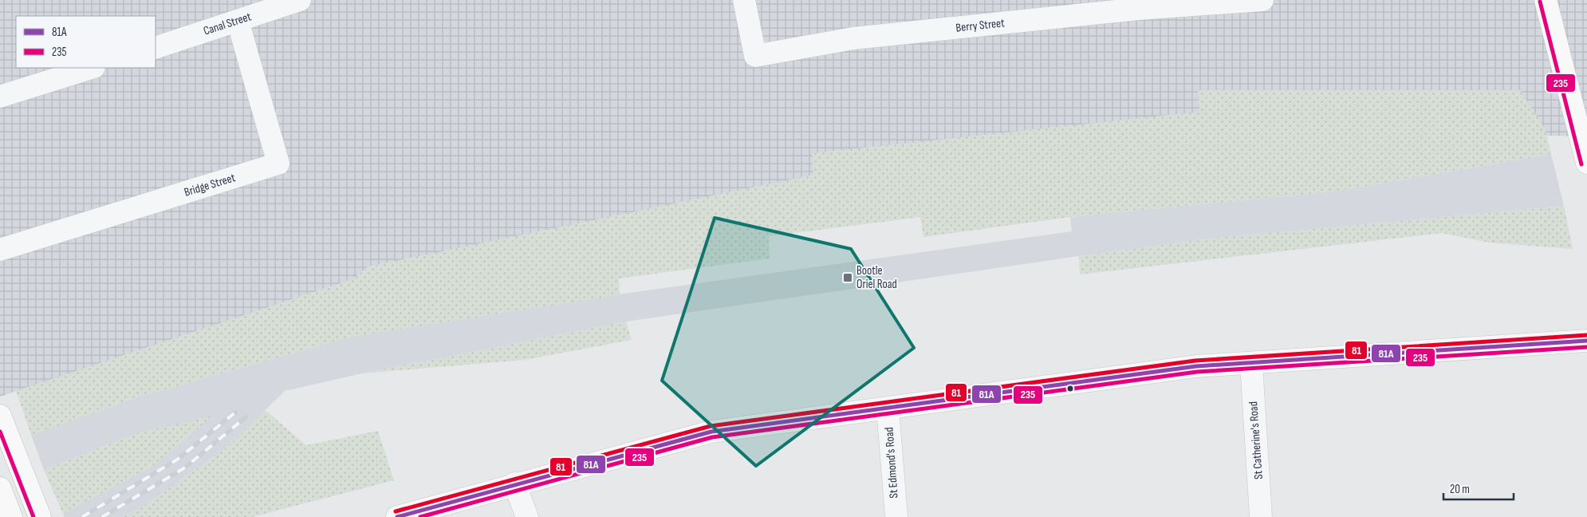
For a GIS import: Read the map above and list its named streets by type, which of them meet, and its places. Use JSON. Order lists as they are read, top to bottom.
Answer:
{
  "streets": {
    "street": [
      "Canal Street",
      "Berry Street",
      "Bridge Street",
      "St Catherine's Road",
      "St Edmond's Road"
    ]
  },
  "crossings": [
    ["Canal Street", "Bridge Street"]
  ],
  "places": {
    "transit": ["Bootle Oriel Road"]
  },
  "lines": ["transit line 235", "transit line 81", "transit line 81A"],
  "legend": ["81A", "235"],
  "scale_bar": "20 m"
}
